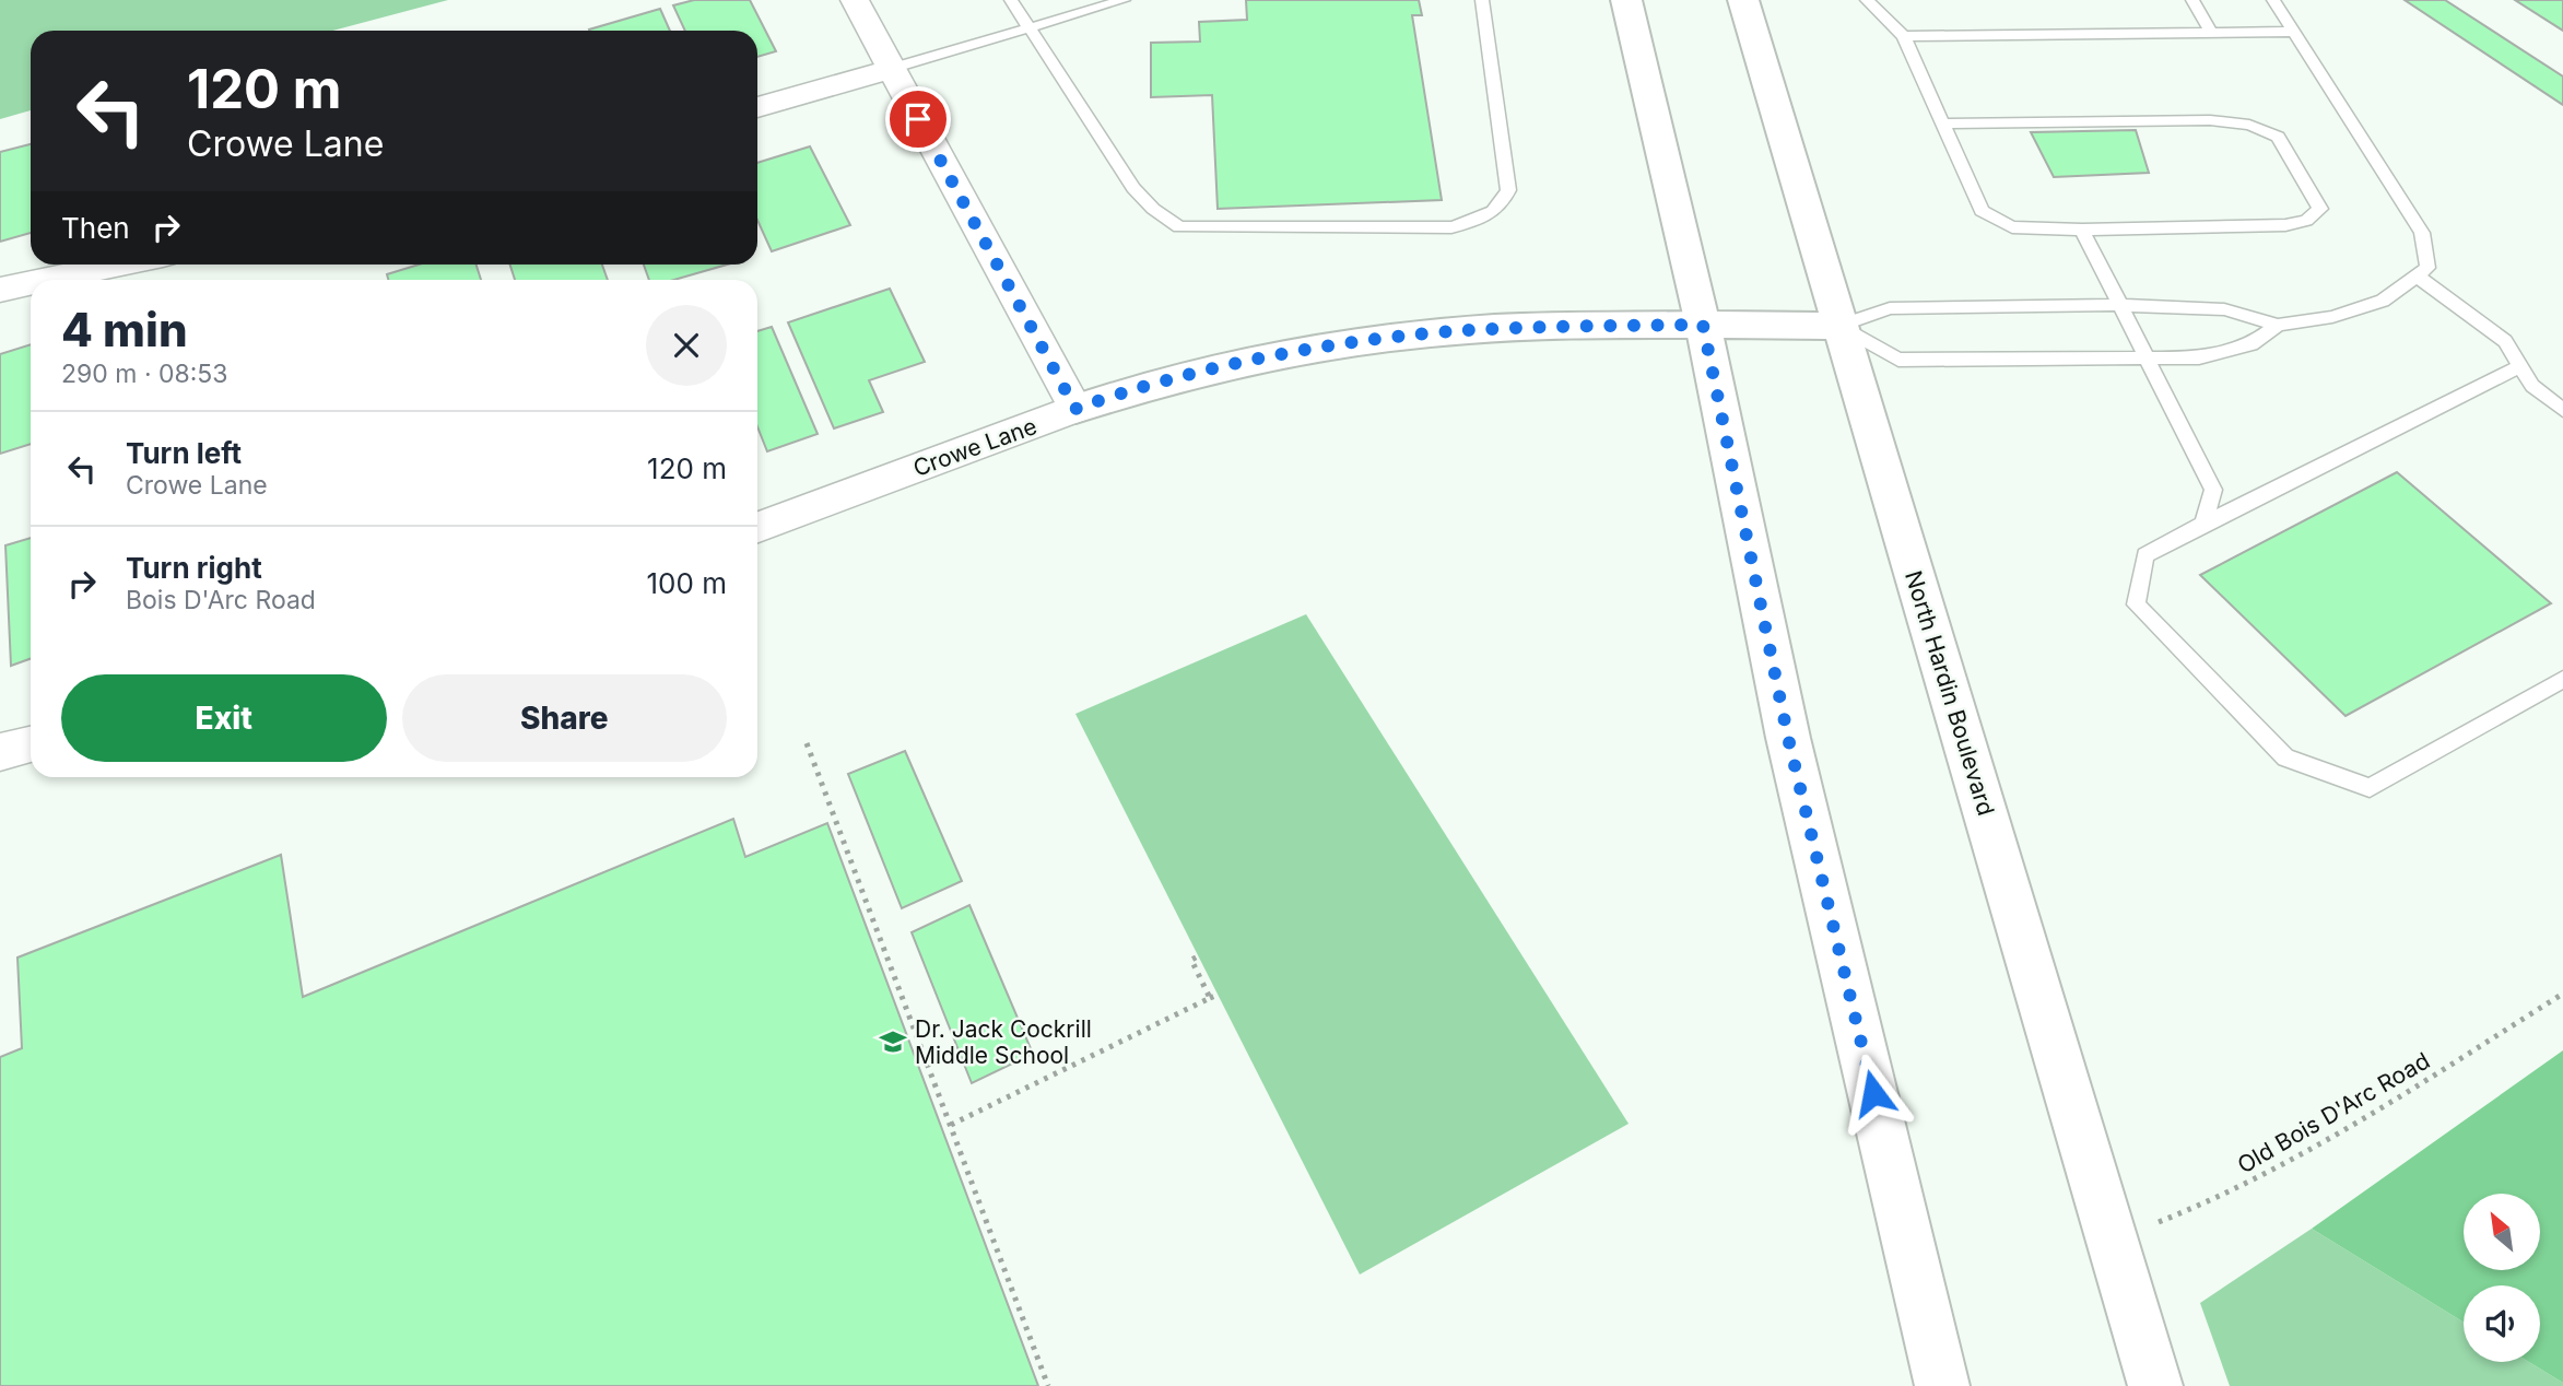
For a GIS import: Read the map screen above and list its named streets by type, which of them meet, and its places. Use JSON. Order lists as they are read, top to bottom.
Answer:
{
  "streets": {
    "main road": ["Crowe Lane", "North Hardin Boulevard"],
    "path": ["Old Bois D'Arc Road"]
  },
  "crossings": [
    ["Crowe Lane", "North Hardin Boulevard"],
    ["North Hardin Boulevard", "Old Bois D'Arc Road"]
  ],
  "places": {
    "school or university": ["Dr. Jack Cockrill Middle School"]
  },
  "north": "top left",
  "page": {
    "turn": ["120 m", "Crowe Lane"],
    "then": "Then",
    "heading": ["4 min", "290 m · 08:53"],
    "list": [
      {
        "name": "Turn left",
        "note": "Crowe Lane",
        "value": "120 m"
      },
      {
        "name": "Turn right",
        "note": "Bois D'Arc Road",
        "value": "100 m"
      }
    ],
    "buttons": ["Exit", "Share"]
  }
}
